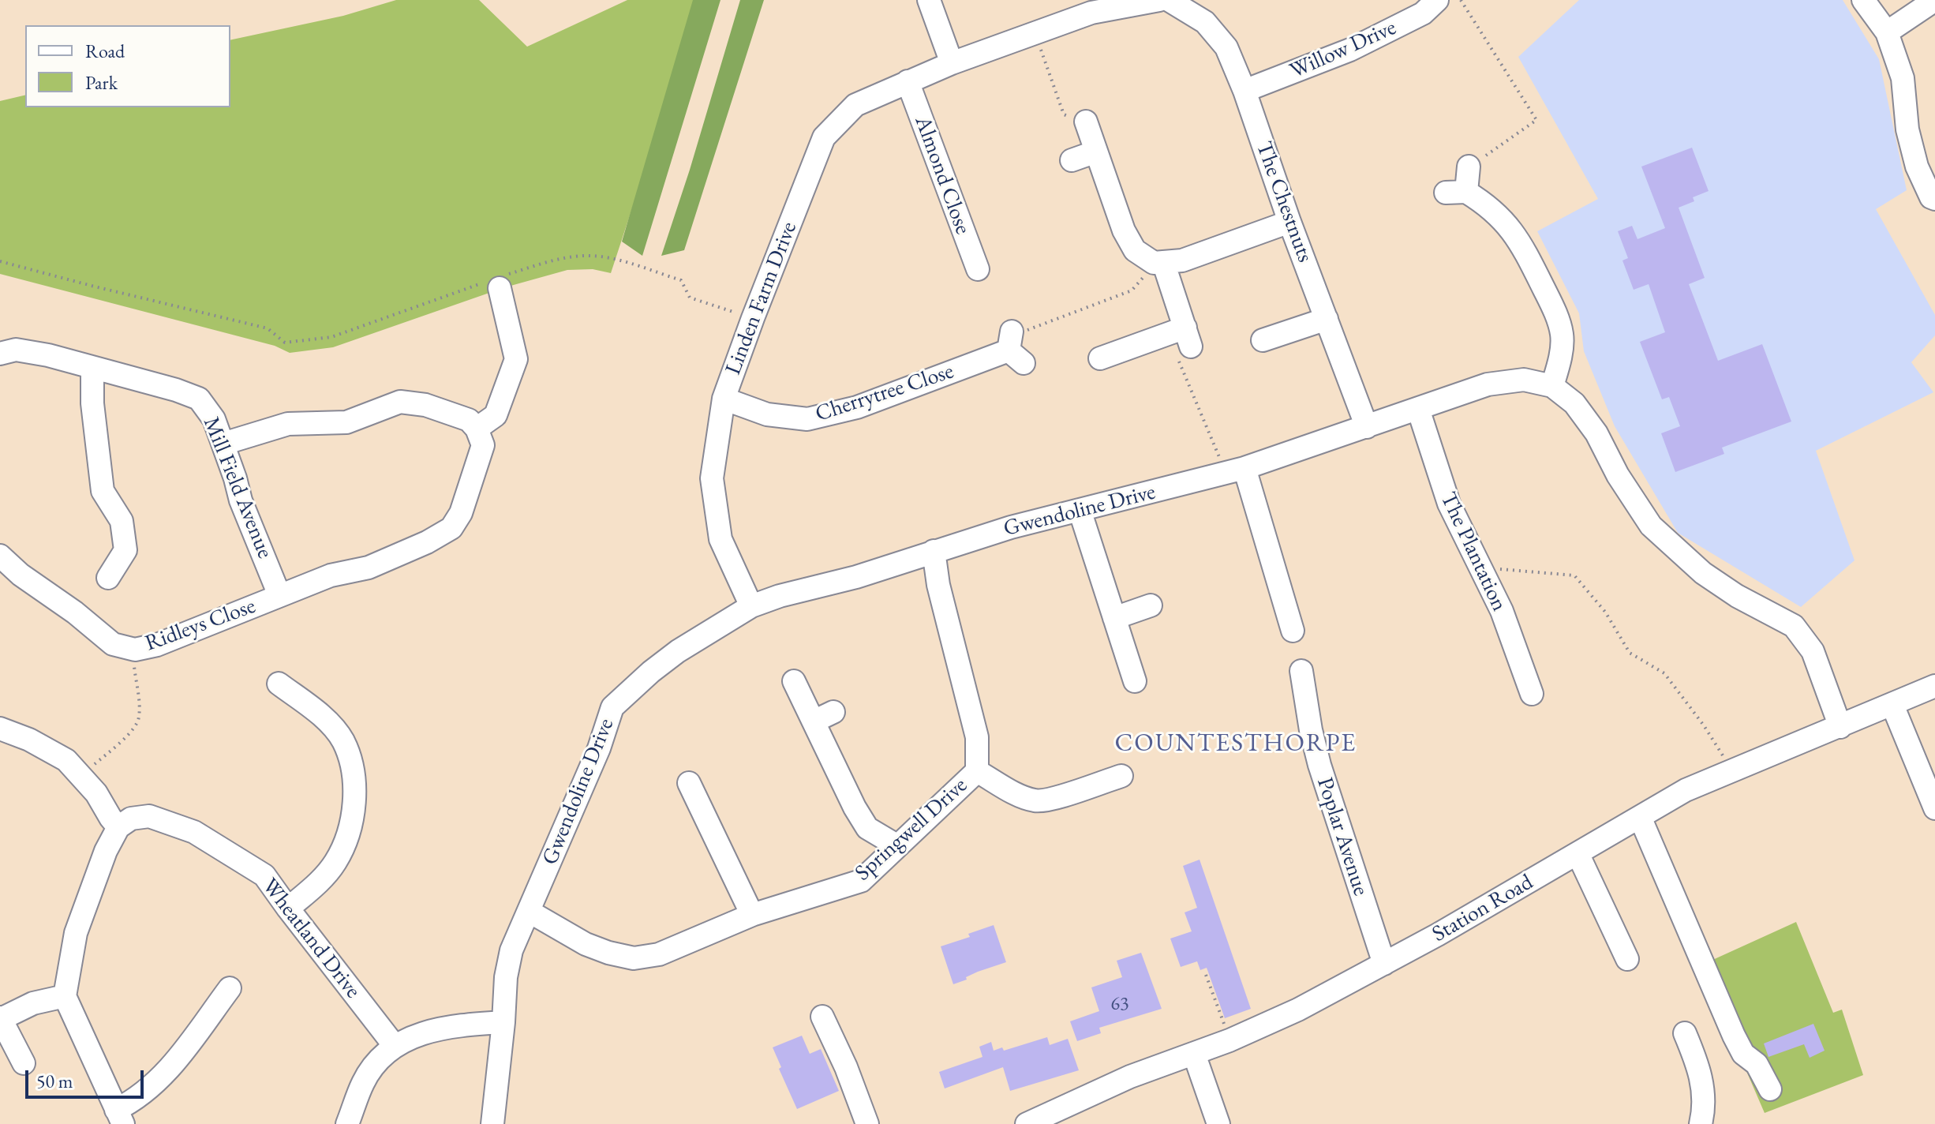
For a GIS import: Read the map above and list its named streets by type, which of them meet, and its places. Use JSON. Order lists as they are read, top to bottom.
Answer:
{
  "streets": {
    "street": [
      "Willow Drive",
      "Almond Close",
      "The Chestnuts",
      "Linden Farm Drive",
      "Cherrytree Close",
      "Mill Field Avenue",
      "Gwendoline Drive",
      "The Plantation",
      "Ridleys Close",
      "Springwell Drive",
      "Poplar Avenue",
      "Station Road",
      "Wheatland Drive"
    ]
  },
  "crossings": [
    ["Willow Drive", "The Chestnuts"],
    ["Almond Close", "Linden Farm Drive"],
    ["The Chestnuts", "Gwendoline Drive"],
    ["Linden Farm Drive", "Cherrytree Close"],
    ["Linden Farm Drive", "Gwendoline Drive"],
    ["Mill Field Avenue", "Ridleys Close"],
    ["Gwendoline Drive", "The Plantation"],
    ["Gwendoline Drive", "Springwell Drive"],
    ["Gwendoline Drive", "Station Road"],
    ["Poplar Avenue", "Station Road"]
  ],
  "districts": ["COUNTESTHORPE"],
  "house_numbers": ["63"],
  "legend": ["Road", "Park"],
  "scale_bar": "50 m"
}
